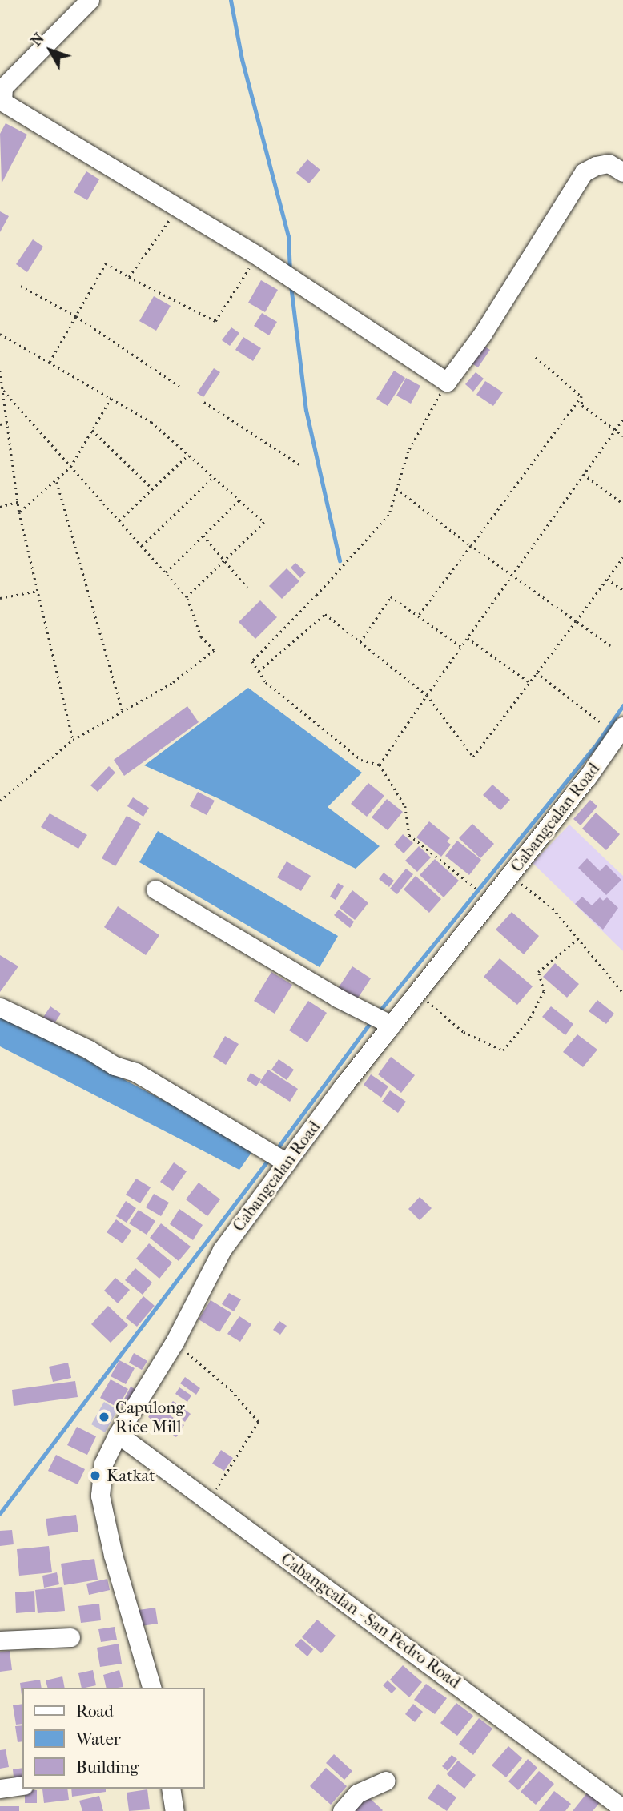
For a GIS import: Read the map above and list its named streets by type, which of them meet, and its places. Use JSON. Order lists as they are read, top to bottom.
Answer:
{
  "streets": {
    "street": ["Cabangcalan Road", "Cabangcalan - San Pedro Road"]
  },
  "crossings": [
    ["Cabangcalan Road", "Cabangcalan - San Pedro Road"]
  ],
  "places": ["Capulong Rice Mill", "Katkat"],
  "legend": ["Road", "Water", "Building"],
  "north": "top left"
}
